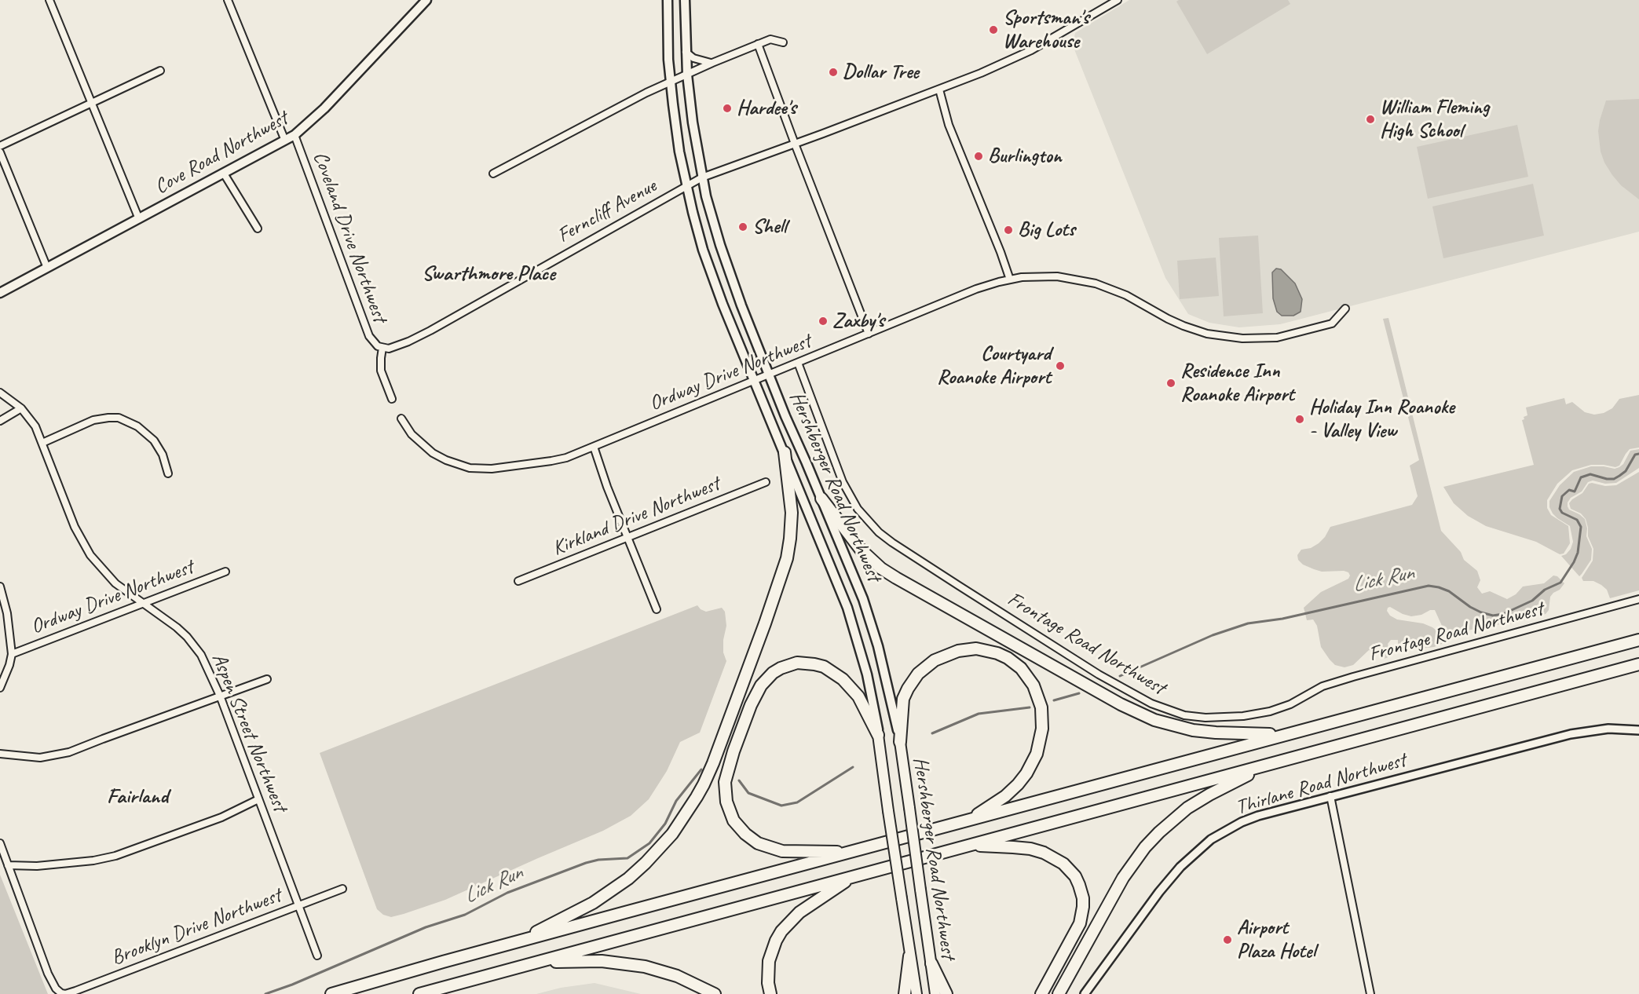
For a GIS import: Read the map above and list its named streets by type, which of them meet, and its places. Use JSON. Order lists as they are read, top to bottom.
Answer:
{
  "streets": {
    "main road": ["Cove Road Northwest", "Hershberger Road Northwest"],
    "street": [
      "Ferncliff Avenue",
      "Coveland Drive Northwest",
      "Ordway Drive Northwest",
      "Kirkland Drive Northwest",
      "Frontage Road Northwest",
      "Aspen Street Northwest",
      "Thirlane Road Northwest",
      "Brooklyn Drive Northwest"
    ]
  },
  "crossings": [
    ["Cove Road Northwest", "Coveland Drive Northwest"],
    ["Ferncliff Avenue", "Coveland Drive Northwest"],
    ["Ferncliff Avenue", "Hershberger Road Northwest"],
    ["Ordway Drive Northwest", "Hershberger Road Northwest"],
    ["Ordway Drive Northwest", "Frontage Road Northwest"],
    ["Ordway Drive Northwest", "Aspen Street Northwest"],
    ["Aspen Street Northwest", "Brooklyn Drive Northwest"]
  ],
  "districts": ["Swarthmore Place", "Fairland"],
  "water": ["Lick Run"],
  "places": [
    "Sportsman's Warehouse",
    "Dollar Tree",
    "Hardee's",
    "William Fleming High School",
    "Burlington",
    "Shell",
    "Big Lots",
    "Zaxby's",
    "Courtyard Roanoke Airport",
    "Residence Inn Roanoke Airport",
    "Holiday Inn Roanoke - Valley View",
    "Airport Plaza Hotel"
  ]
}
